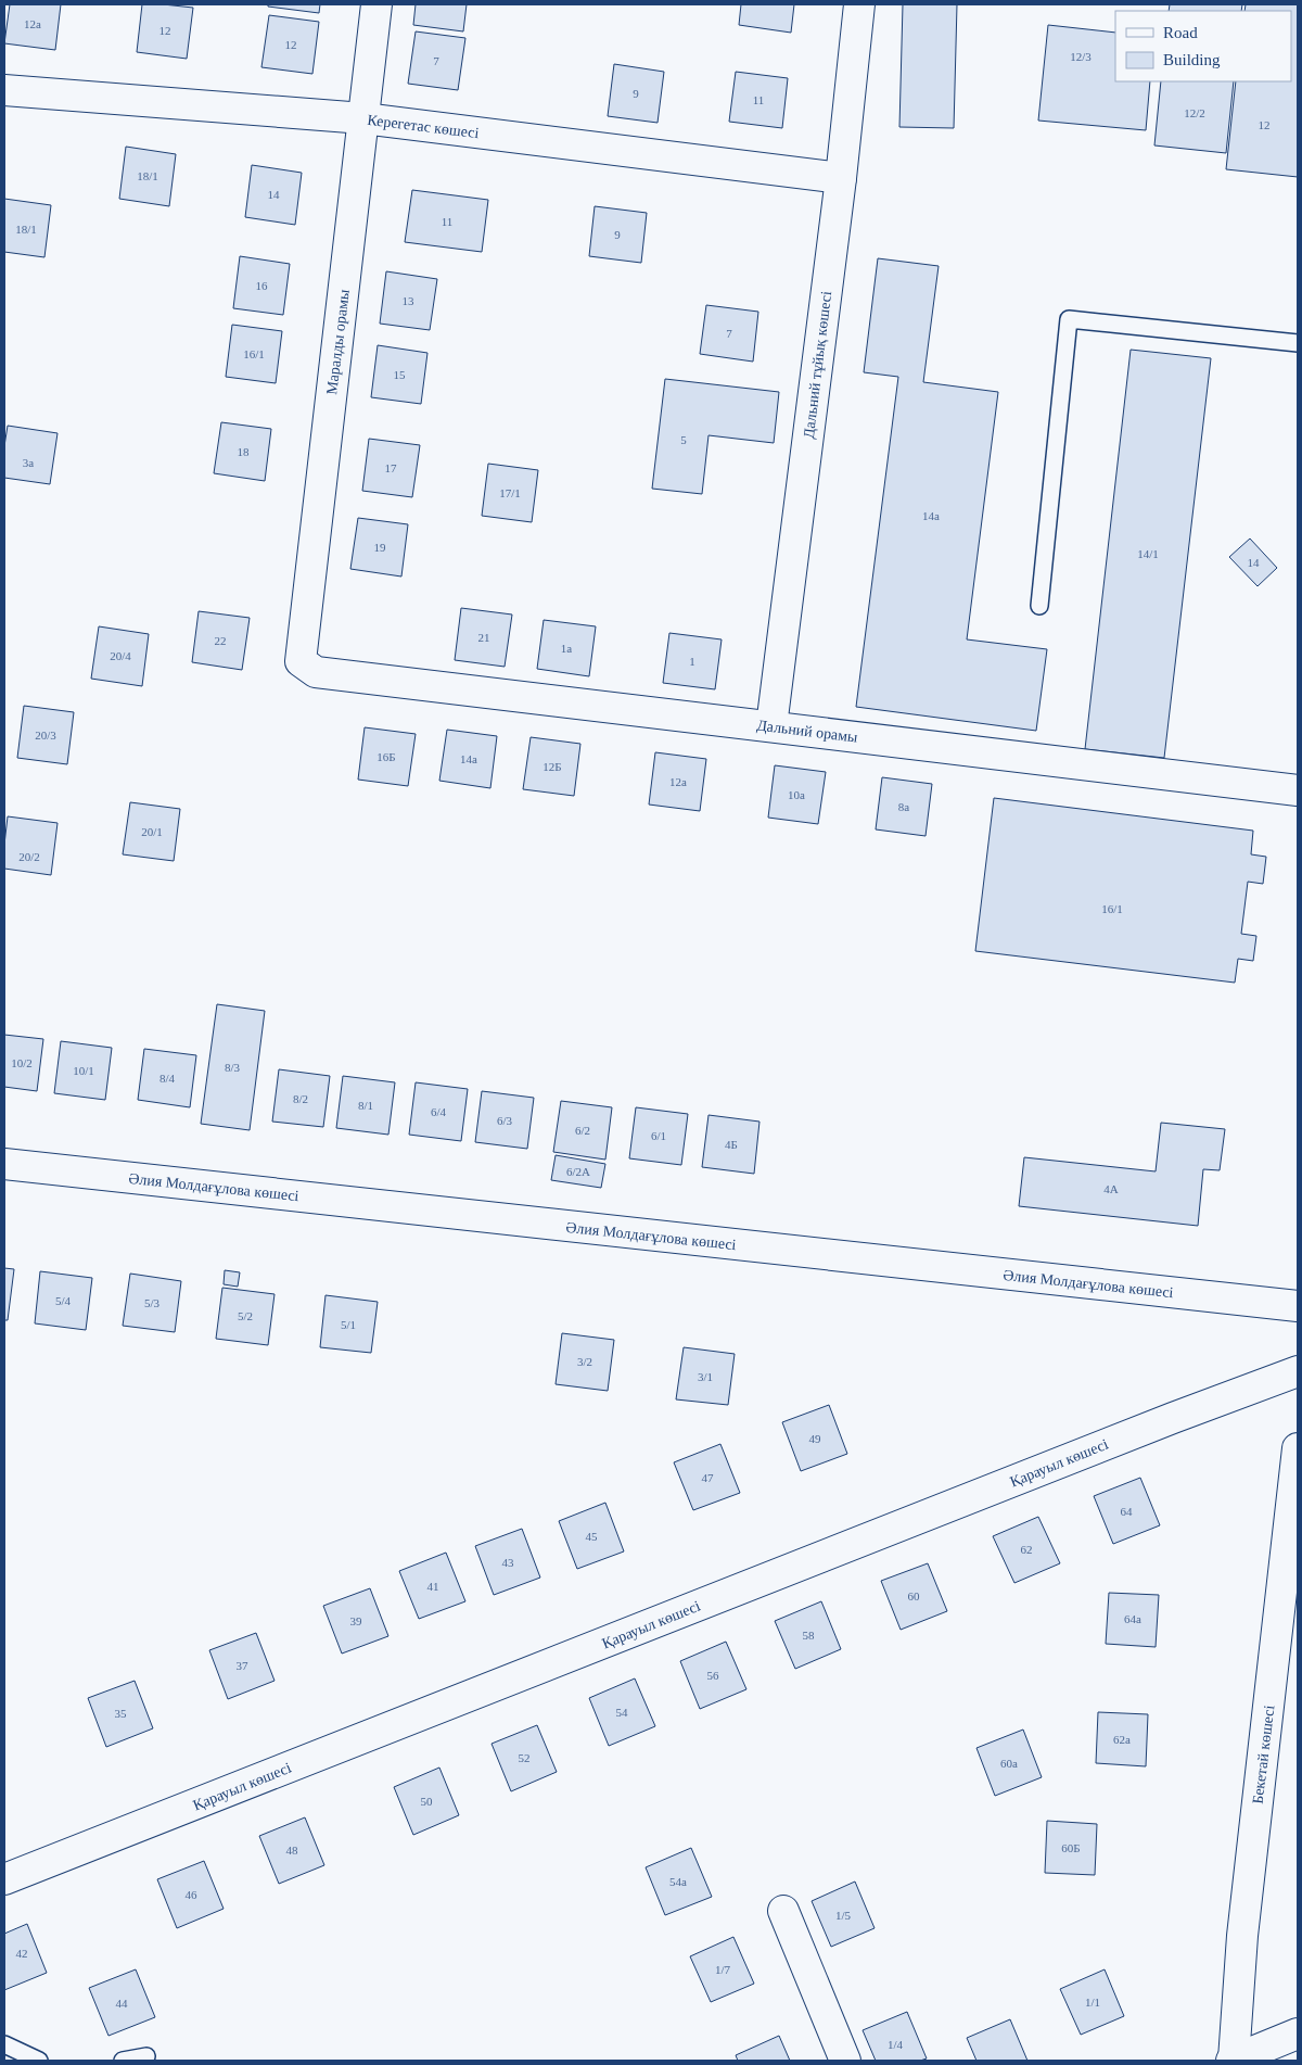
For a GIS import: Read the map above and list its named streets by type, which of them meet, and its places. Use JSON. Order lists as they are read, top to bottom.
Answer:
{
  "streets": {
    "street": [
      "Керегетас көшесі",
      "Маралды орамы",
      "Дальний тұйық көшесі",
      "Дальний орамы",
      "Әлия Молдағұлова көшесі",
      "Қарауыл көшесі",
      "Бекетай көшесі"
    ]
  },
  "crossings": [
    ["Керегетас көшесі", "Маралды орамы"],
    ["Керегетас көшесі", "Дальний тұйық көшесі"],
    ["Маралды орамы", "Дальний орамы"],
    ["Дальний тұйық көшесі", "Дальний орамы"]
  ],
  "house_numbers": [
    "12а",
    "12",
    "12",
    "12/3",
    "7",
    "9",
    "11",
    "12/2",
    "12",
    "18/1",
    "14",
    "11",
    "18/1",
    "9",
    "16",
    "13",
    "7",
    "16/1",
    "15",
    "5",
    "18",
    "3а",
    "17",
    "17/1",
    "14а",
    "19",
    "14/1",
    "14",
    "21",
    "22",
    "1а",
    "20/4",
    "1",
    "20/3",
    "16Б",
    "14а",
    "12Б",
    "12а",
    "10а",
    "8а",
    "20/1",
    "20/2",
    "16/1",
    "10/2",
    "8/3",
    "10/1",
    "8/4",
    "8/2",
    "8/1",
    "6/4",
    "6/3",
    "6/2",
    "6/1",
    "4Б",
    "6/2А",
    "4А",
    "5/4",
    "5/3",
    "5/2",
    "5/1",
    "3/2",
    "3/1",
    "49",
    "47",
    "64",
    "45",
    "62",
    "43",
    "41",
    "60",
    "64а",
    "39",
    "58",
    "37",
    "56",
    "54",
    "35",
    "62а",
    "52",
    "60а",
    "50",
    "60Б",
    "48",
    "54а",
    "46",
    "1/5",
    "42",
    "1/7",
    "1/1",
    "44",
    "1/4"
  ],
  "legend": ["Road", "Building"]
}
